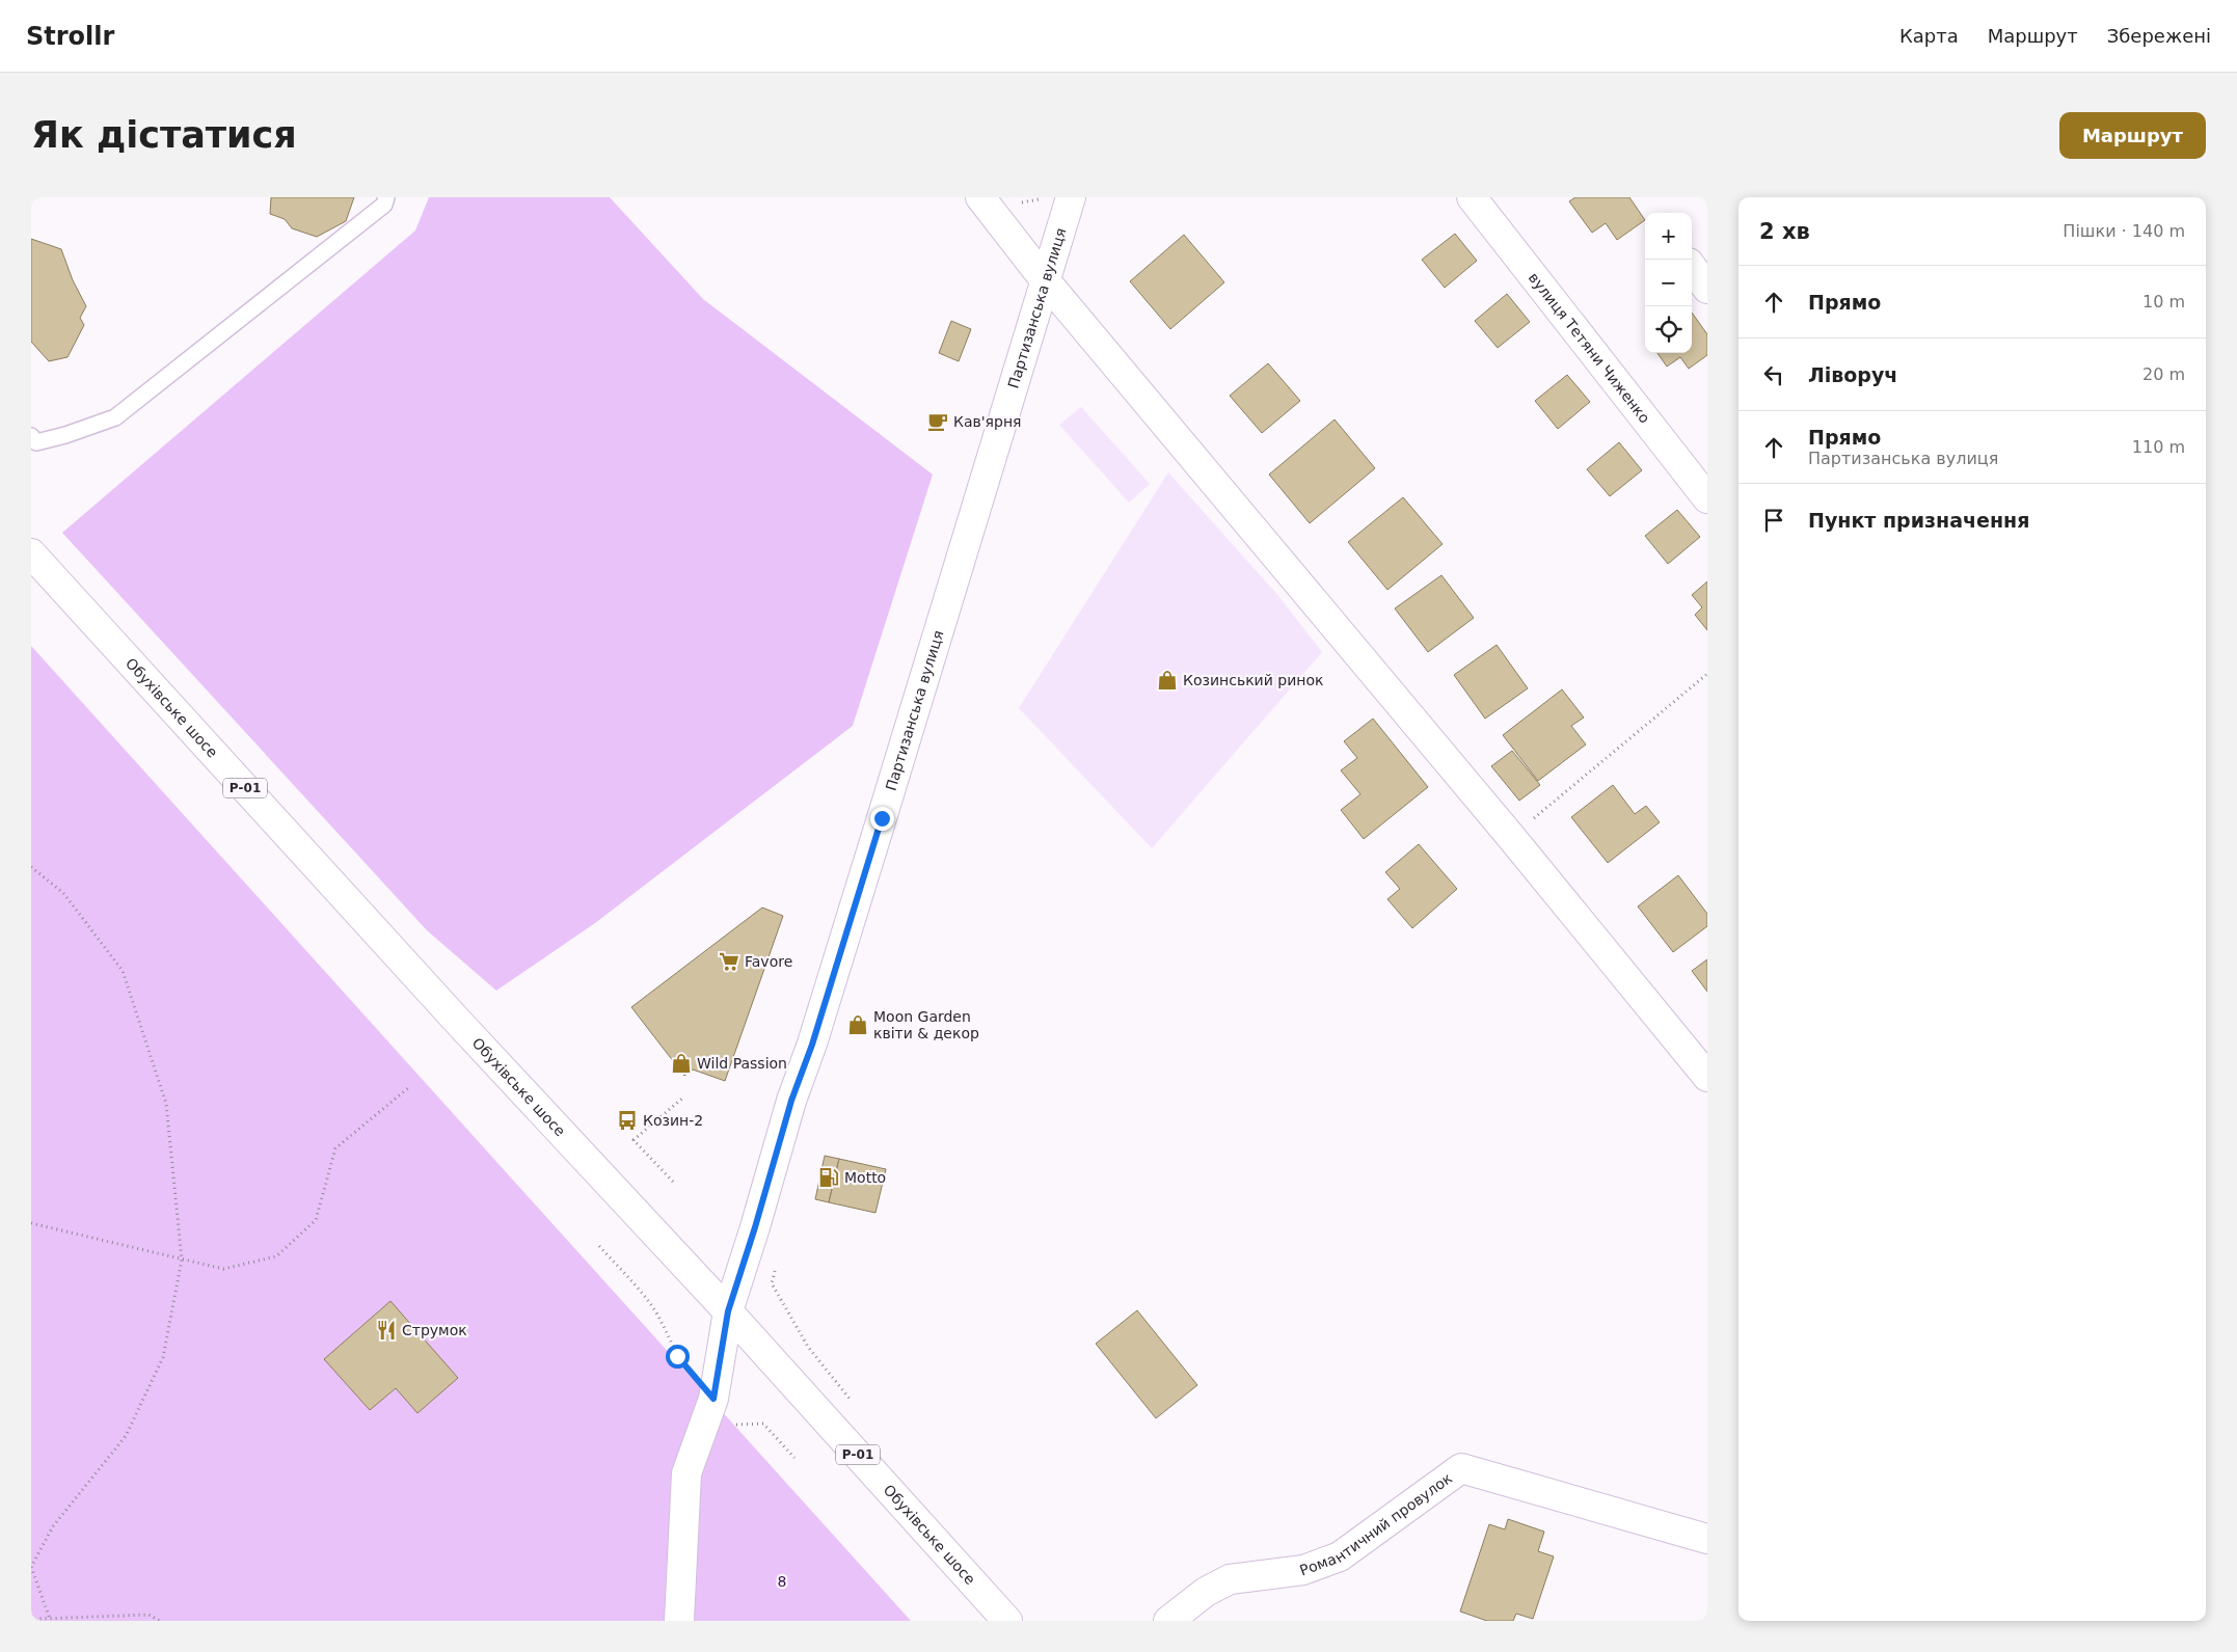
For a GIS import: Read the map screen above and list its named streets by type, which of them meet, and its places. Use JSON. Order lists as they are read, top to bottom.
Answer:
{
  "streets": {
    "street": [
      "Партизанська вулиця",
      "вулиця Тетяни Чиженко",
      "Обухівське шосе",
      "Р-01",
      "Романтичний провулок"
    ]
  },
  "crossings": [
    ["Партизанська вулиця", "Обухівське шосе"]
  ],
  "parks": ["8"],
  "places": {
    "cafe": ["Кав'ярня"],
    "shop": ["Козинський ринок", "Moon Garden квіти & декор", "Wild Passion"],
    "supermarket": ["Favore"],
    "bus stop": ["Козин-2"],
    "fuel station": ["Motto"],
    "restaurant": ["Струмок"]
  },
  "page": {
    "header": "Strollr",
    "nav": ["Карта", "Маршрут", "Збережені"],
    "buttons": "Маршрут",
    "title": "Як дістатися",
    "heading": ["2 хв", "Пішки · 140 m"],
    "map_buttons": ["+", "−"],
    "list": [
      ["Прямо", "10 m"],
      ["Ліворуч", "20 m"],
      ["Прямо", "Партизанська вулиця", "110 m"],
      "Пункт призначення"
    ]
  }
}
